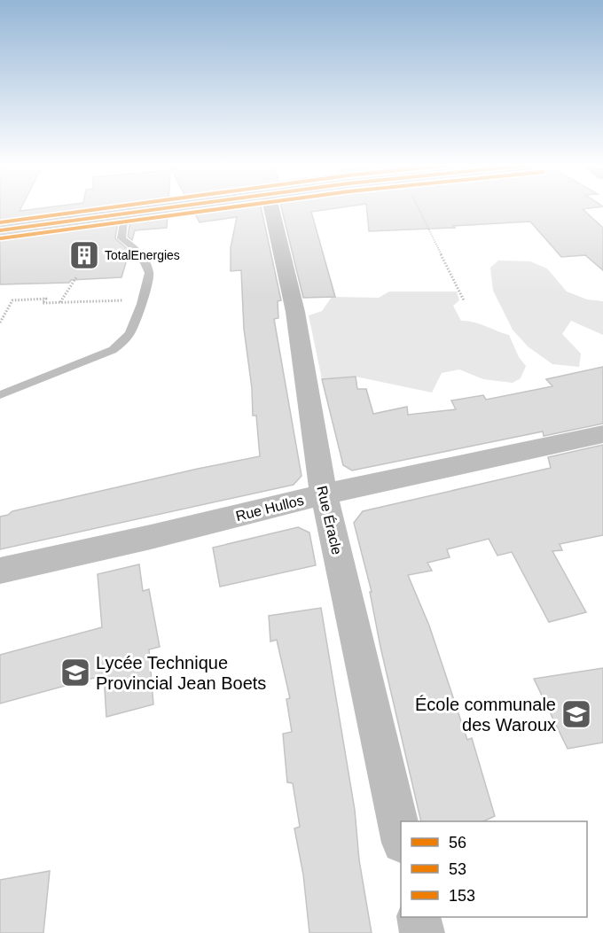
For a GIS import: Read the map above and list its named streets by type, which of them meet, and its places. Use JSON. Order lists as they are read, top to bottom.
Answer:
{
  "streets": {
    "street": ["Rue Hullos", "Rue Éracle"]
  },
  "crossings": [
    ["Rue Hullos", "Rue Éracle"]
  ],
  "places": {
    "building": ["TotalEnergies"],
    "school or university": ["Lycée Technique Provincial Jean Boets", "École communale des Waroux"]
  },
  "lines": ["transit line 56", "transit line 53", "transit line 153"],
  "legend": ["56", "53", "153"]
}
